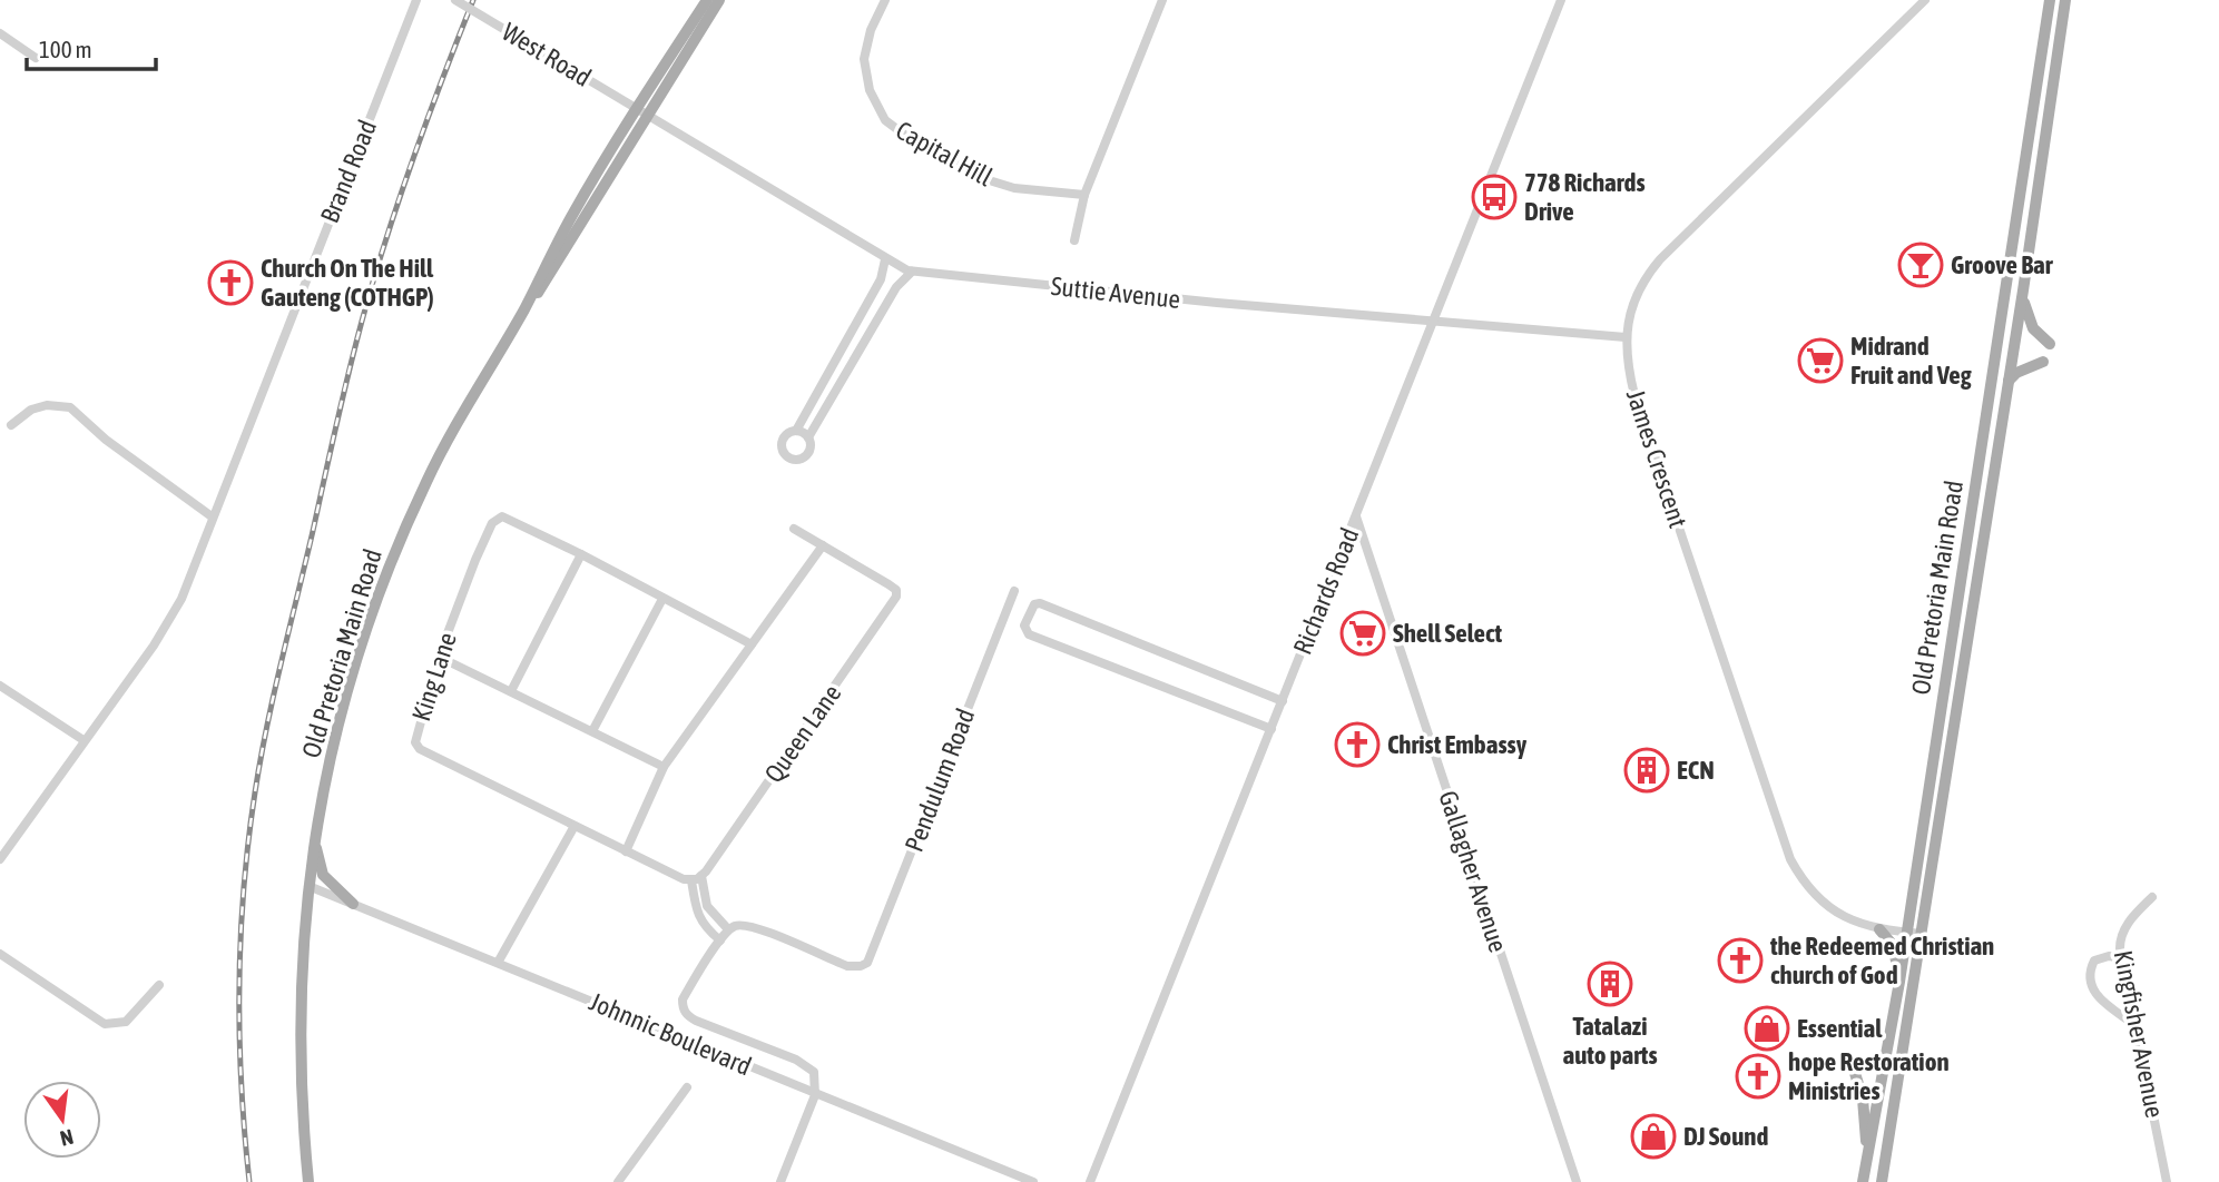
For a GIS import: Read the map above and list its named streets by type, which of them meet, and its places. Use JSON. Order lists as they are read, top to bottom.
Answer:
{
  "streets": {
    "main road": ["Old Pretoria Main Road"],
    "street": [
      "West Road",
      "Capital Hill",
      "Brand Road",
      "Suttie Avenue",
      "James Crescent",
      "Richards Road",
      "King Lane",
      "Queen Lane",
      "Pendulum Road",
      "Gallagher Avenue",
      "Johnnic Boulevard",
      "Kingfisher Avenue"
    ]
  },
  "crossings": [
    ["West Road", "Suttie Avenue"],
    ["West Road", "Old Pretoria Main Road"],
    ["Suttie Avenue", "James Crescent"],
    ["Suttie Avenue", "Old Pretoria Main Road"],
    ["Suttie Avenue", "Richards Road"],
    ["James Crescent", "Old Pretoria Main Road"],
    ["Old Pretoria Main Road", "Johnnic Boulevard"],
    ["Richards Road", "Gallagher Avenue"]
  ],
  "places": {
    "bus stop": ["778 Richards Drive"],
    "bar": ["Groove Bar"],
    "church": [
      "Church On The Hill Gauteng (COTHGP)",
      "Christ Embassy",
      "the Redeemed Christian church of God",
      "hope Restoration Ministries"
    ],
    "supermarket": ["Midrand Fruit and Veg", "Shell Select"],
    "building": ["ECN", "Tatalazi auto parts"],
    "shop": ["Essential", "DJ Sound"]
  },
  "scale_bar": "100 m",
  "north": "bottom"
}
